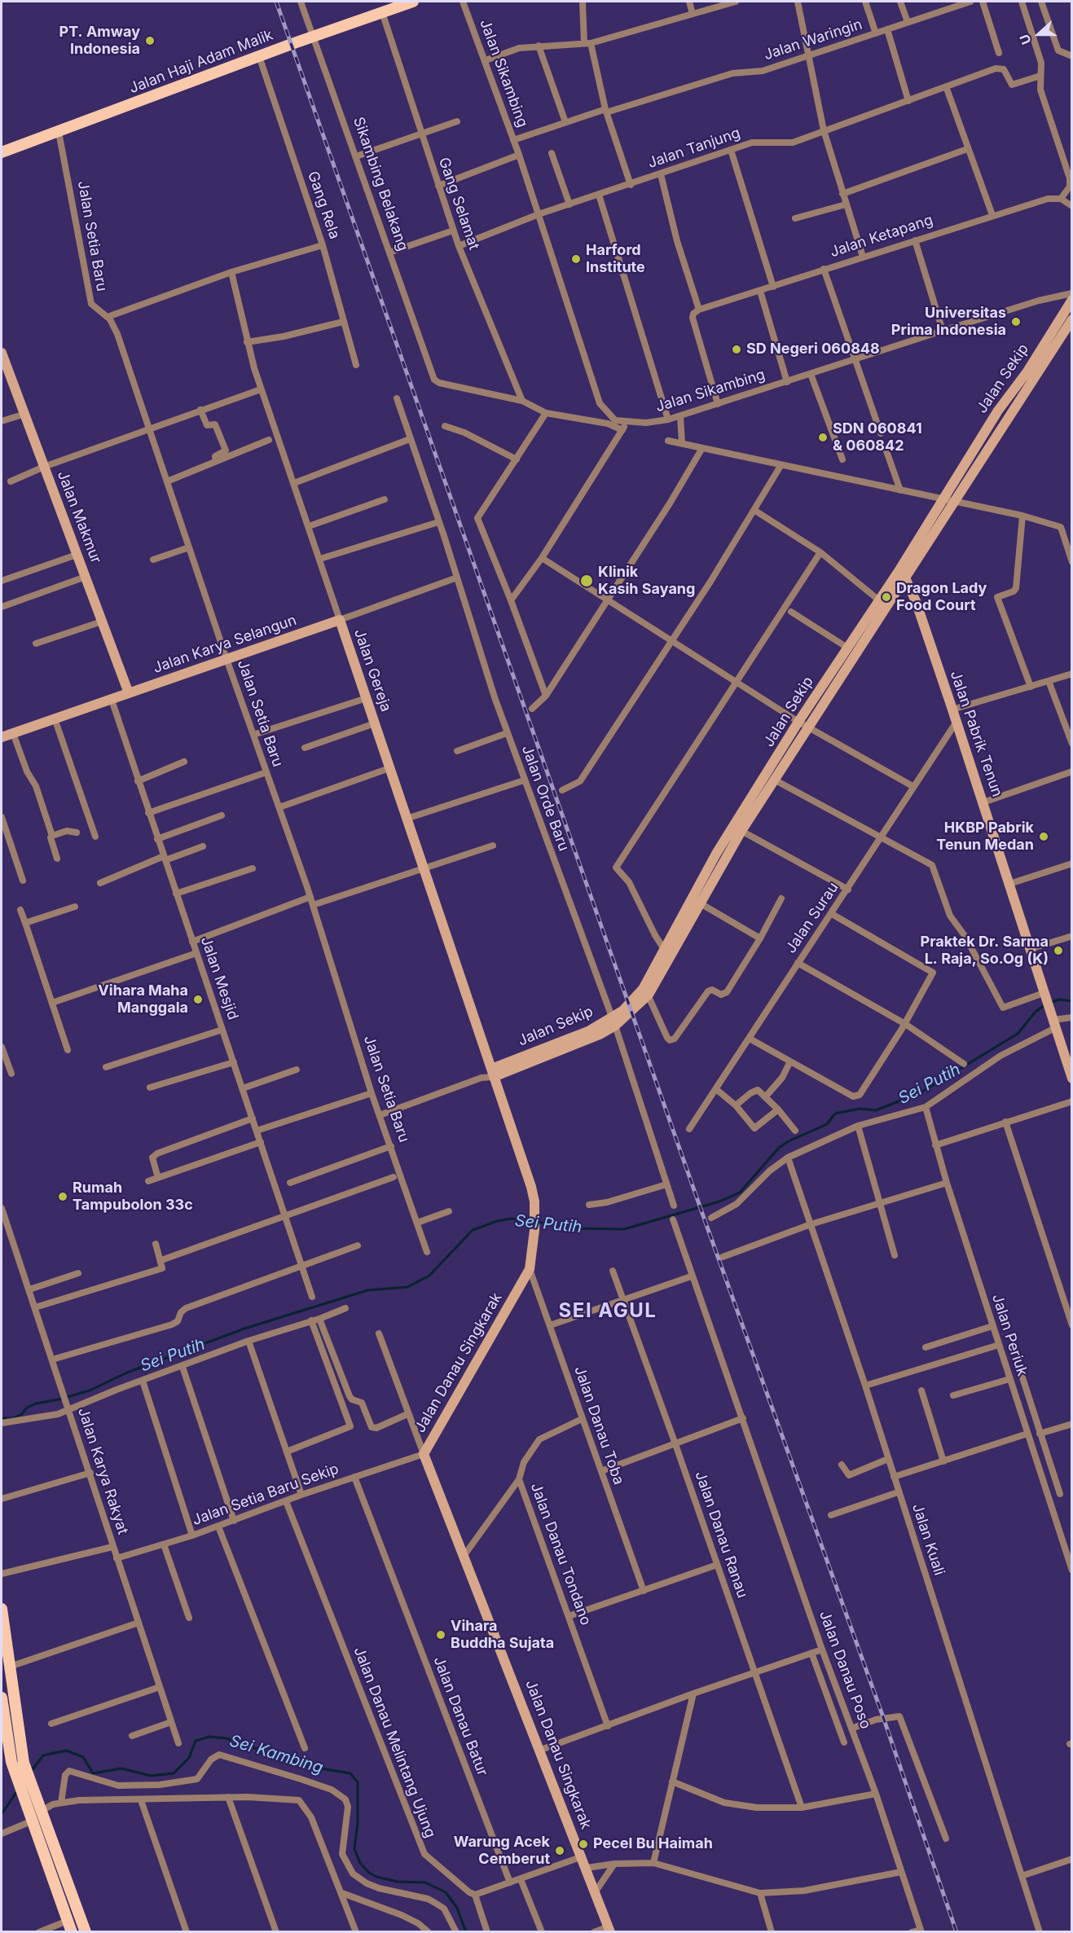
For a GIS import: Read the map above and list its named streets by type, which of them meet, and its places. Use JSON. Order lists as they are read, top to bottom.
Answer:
{
  "streets": {
    "main road": ["Jalan Haji Adam Malik"],
    "street": [
      "Jalan Waringin",
      "Jalan Sikambing",
      "Jalan Tanjung",
      "Sikambing Belakang",
      "Gang Selamat",
      "Gang Rela",
      "Jalan Setia Baru",
      "Jalan Ketapang",
      "Jalan Sekip",
      "Jalan Makmur",
      "Jalan Karya Selangun",
      "Jalan Gereja",
      "Jalan Pabrik Tenun",
      "Jalan Orde Baru",
      "Jalan Surau",
      "Jalan Mesjid",
      "Jalan Periuk",
      "Jalan Danau Singkarak",
      "Jalan Danau Toba",
      "Jalan Karya Rakyat",
      "Jalan Setia Baru Sekip",
      "Jalan Danau Ranau",
      "Jalan Kuali",
      "Jalan Danau Tondano",
      "Jalan Danau Poso",
      "Jalan Danau Batur",
      "Jalan Danau Melintang Ujung"
    ]
  },
  "crossings": [
    ["Jalan Waringin", "Jalan Sikambing"],
    ["Jalan Haji Adam Malik", "Sikambing Belakang"],
    ["Jalan Haji Adam Malik", "Gang Selamat"],
    ["Jalan Haji Adam Malik", "Gang Rela"],
    ["Jalan Haji Adam Malik", "Jalan Setia Baru"],
    ["Jalan Sikambing", "Jalan Tanjung"],
    ["Jalan Tanjung", "Gang Selamat"],
    ["Sikambing Belakang", "Gang Selamat"],
    ["Jalan Setia Baru", "Jalan Sekip"],
    ["Jalan Setia Baru", "Jalan Karya Selangun"],
    ["Jalan Sekip", "Jalan Gereja"],
    ["Jalan Sekip", "Jalan Pabrik Tenun"],
    ["Jalan Sekip", "Jalan Orde Baru"],
    ["Jalan Sekip", "Jalan Danau Singkarak"],
    ["Jalan Makmur", "Jalan Karya Selangun"],
    ["Jalan Karya Selangun", "Jalan Gereja"],
    ["Jalan Karya Selangun", "Jalan Orde Baru"],
    ["Jalan Karya Selangun", "Jalan Mesjid"],
    ["Jalan Gereja", "Jalan Danau Singkarak"],
    ["Jalan Pabrik Tenun", "Jalan Surau"],
    ["Jalan Danau Singkarak", "Jalan Danau Toba"],
    ["Jalan Danau Singkarak", "Jalan Setia Baru Sekip"],
    ["Jalan Danau Toba", "Jalan Danau Tondano"],
    ["Jalan Karya Rakyat", "Jalan Setia Baru Sekip"],
    ["Jalan Setia Baru Sekip", "Jalan Danau Batur"],
    ["Jalan Setia Baru Sekip", "Jalan Danau Melintang Ujung"]
  ],
  "districts": ["SEI AGUL"],
  "water": ["Sei Putih", "Sei Kambing"],
  "places": [
    "PT. Amway Indonesia",
    "Harford Institute",
    "Universitas Prima Indonesia",
    "SD Negeri 060848",
    "SDN 060841 & 060842",
    "Klinik Kasih Sayang",
    "Dragon Lady Food Court",
    "HKBP Pabrik Tenun Medan",
    "Praktek Dr. Sarma L. Raja, So.Og (K)",
    "Vihara Maha Manggala",
    "Rumah Tampubolon 33c",
    "Vihara Buddha Sujata",
    "Pecel Bu Haimah",
    "Warung Acek Cemberut"
  ],
  "north": "left"
}
